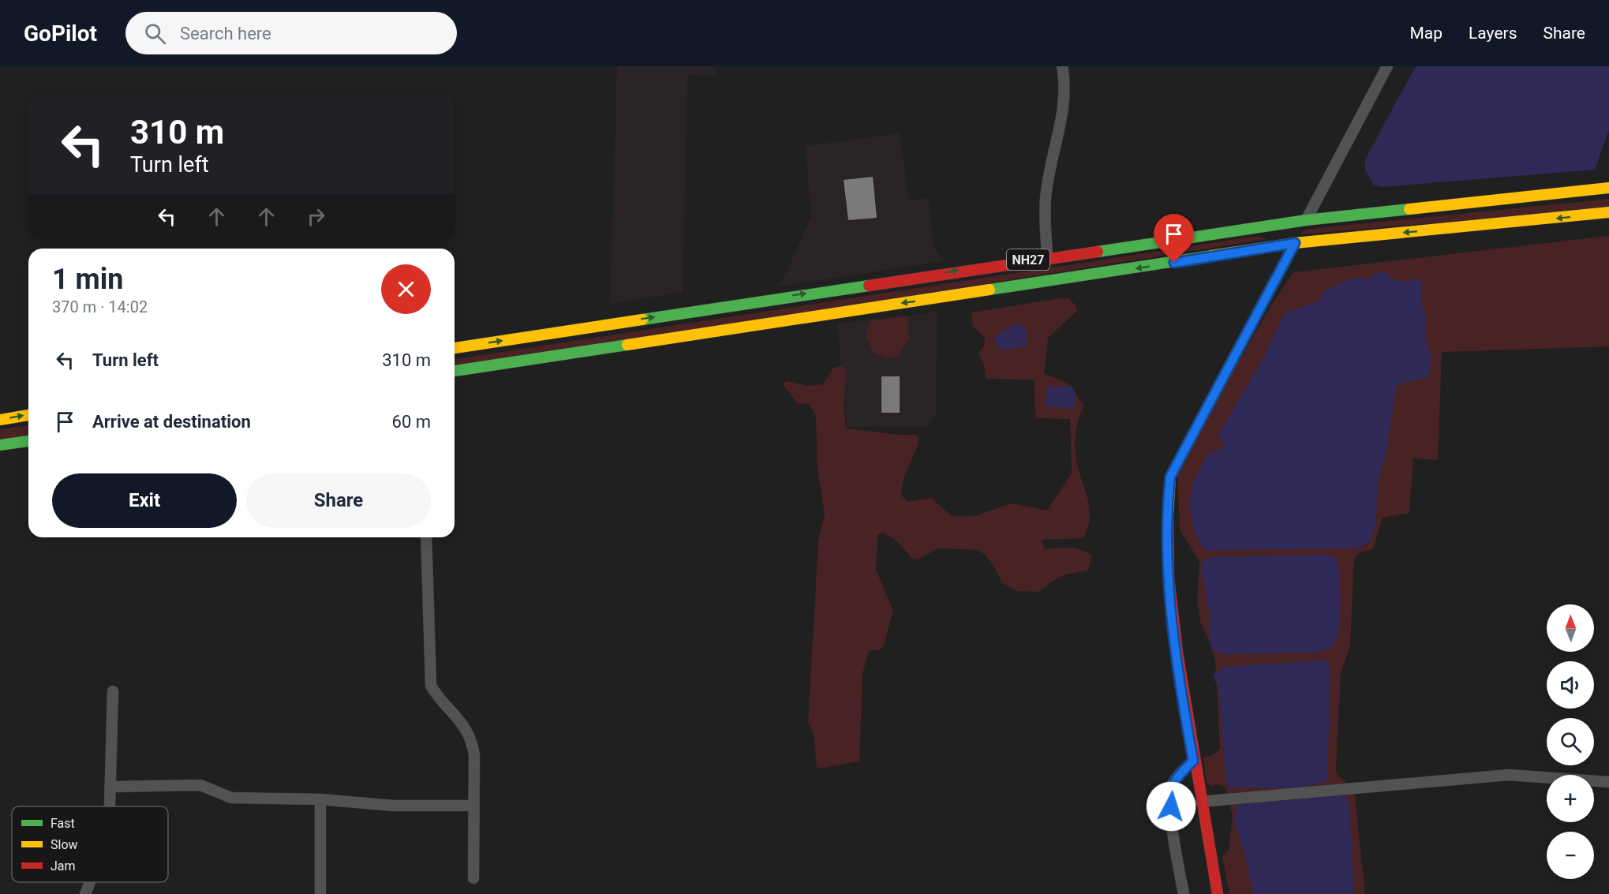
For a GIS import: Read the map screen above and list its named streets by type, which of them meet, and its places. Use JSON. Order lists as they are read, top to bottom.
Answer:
{
  "streets": {
    "main road": ["NH27"]
  },
  "legend": ["Fast", "Slow", "Jam"],
  "north": "top",
  "page": {
    "header": "GoPilot",
    "search": "Search here",
    "nav": ["Map", "Layers", "Share"],
    "turn": ["310 m", "Turn left"],
    "heading": ["1 min", "370 m · 14:02"],
    "list": [
      {
        "name": "Turn left",
        "value": "310 m"
      },
      {
        "name": "Arrive at destination",
        "value": "60 m"
      }
    ],
    "buttons": ["Exit", "Share"],
    "map_buttons": ["+", "−"]
  }
}
